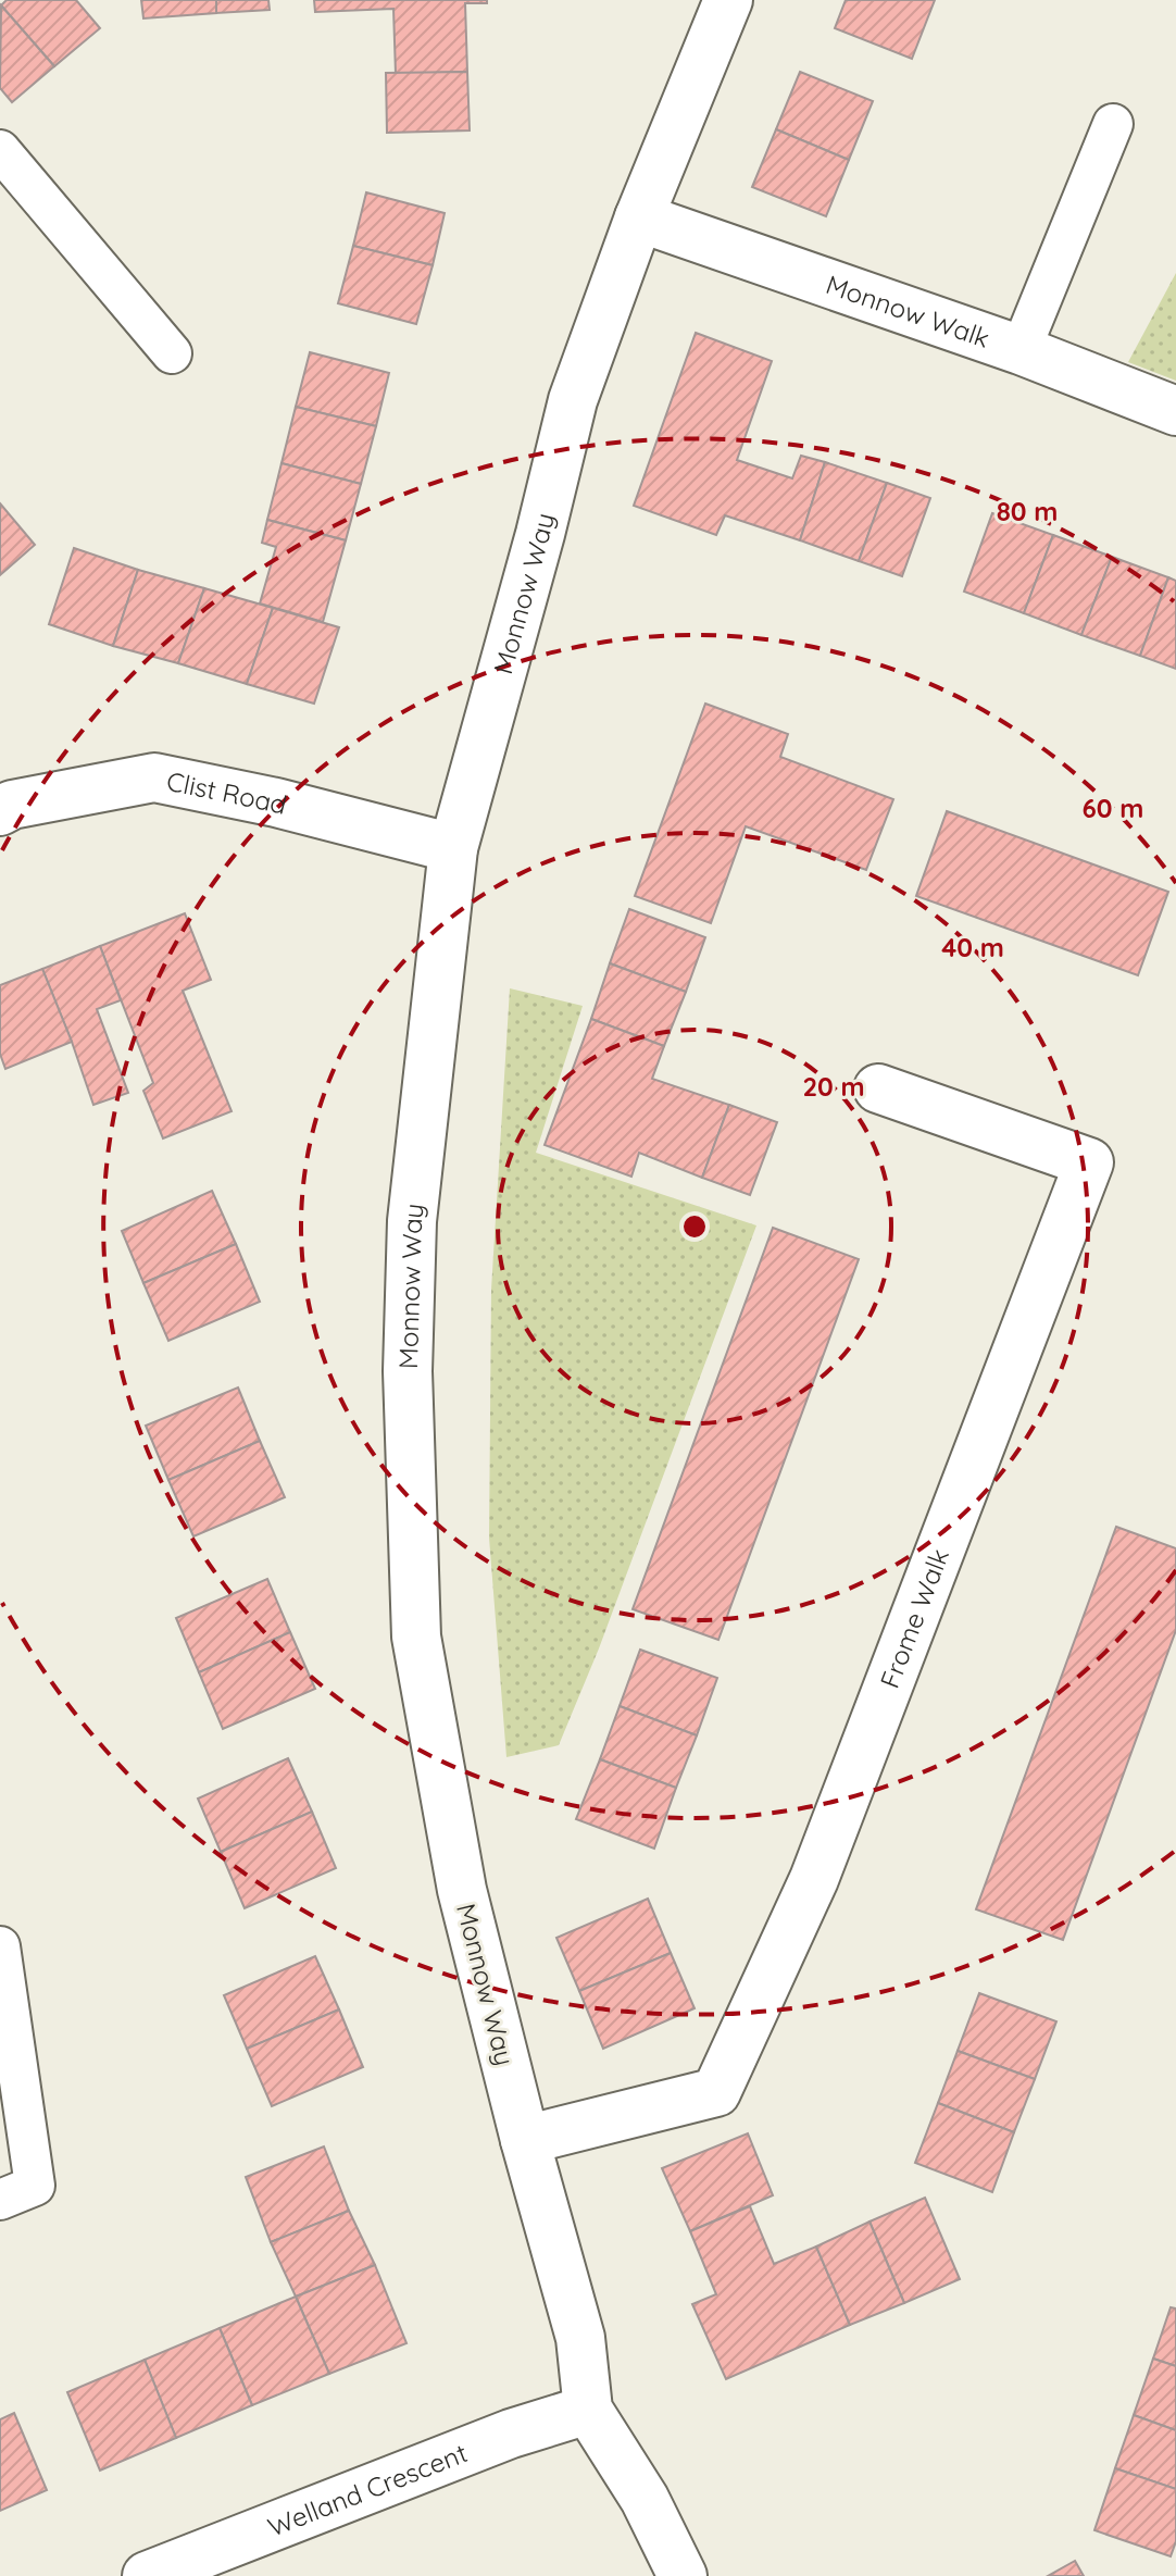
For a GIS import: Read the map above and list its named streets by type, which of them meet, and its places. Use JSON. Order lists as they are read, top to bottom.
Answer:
{
  "streets": {
    "street": [
      "Monnow Walk",
      "Monnow Way",
      "Clist Road",
      "Frome Walk",
      "Welland Crescent"
    ]
  },
  "crossings": [
    ["Monnow Walk", "Monnow Way"],
    ["Monnow Way", "Clist Road"],
    ["Monnow Way", "Frome Walk"],
    ["Monnow Way", "Welland Crescent"]
  ],
  "rings": [
    "80 m",
    "60 m",
    "40 m",
    "20 m"
  ]
}
